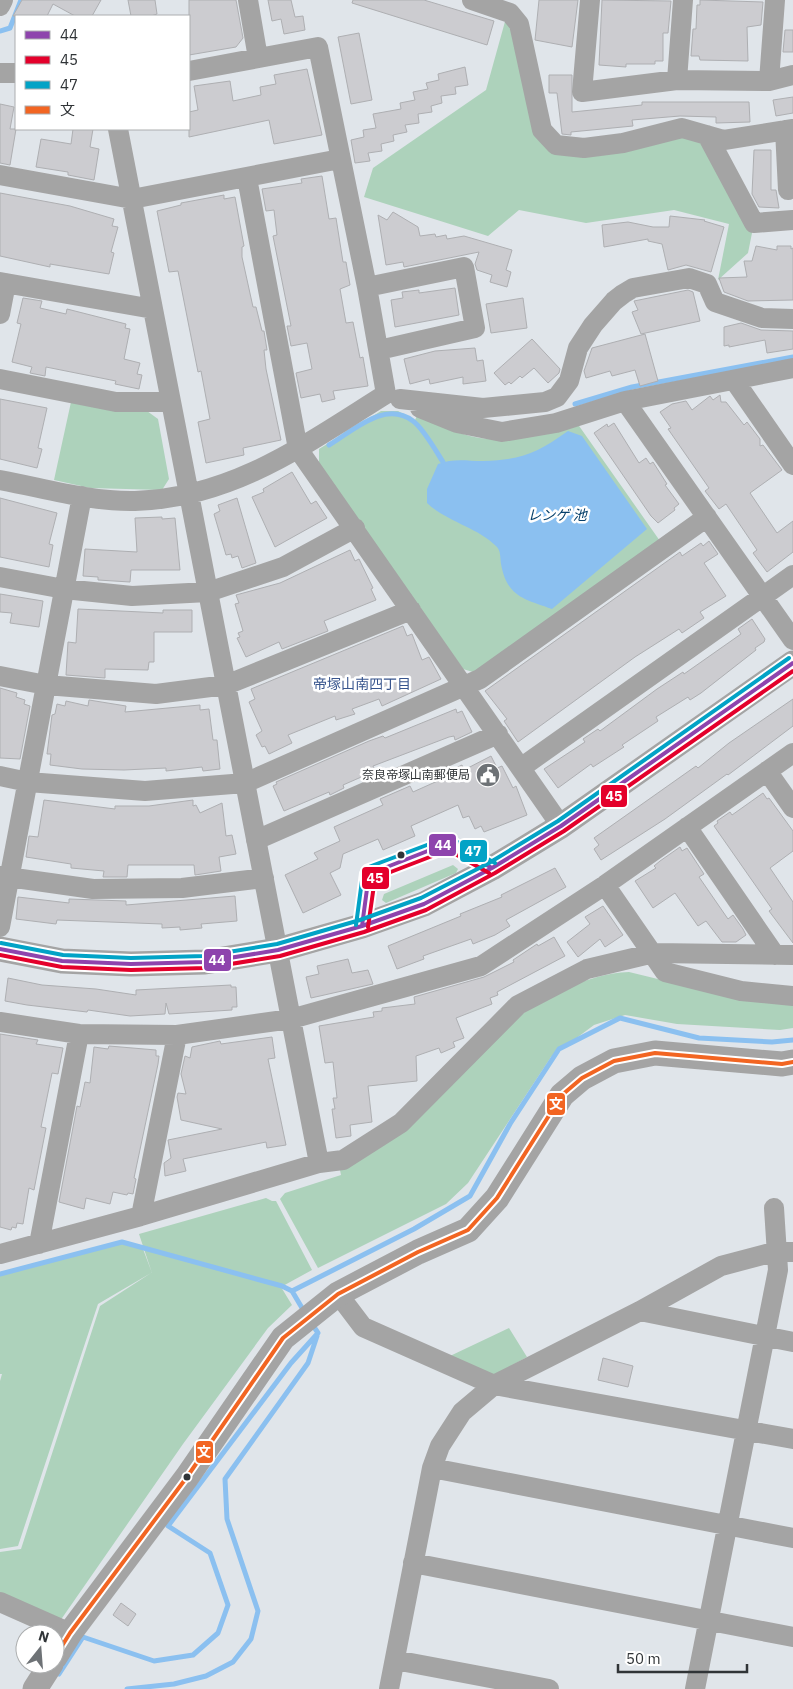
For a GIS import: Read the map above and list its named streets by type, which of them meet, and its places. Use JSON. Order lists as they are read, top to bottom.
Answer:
{
  "districts": ["帝塚山南四丁目"],
  "water": ["レンゲ 池"],
  "places": {
    "public building": ["奈良帝塚山南郵便局"]
  },
  "lines": [
    "transit line 47",
    "transit line 44",
    "transit line 45",
    "transit line 文"
  ],
  "legend": [
    "44",
    "45",
    "47",
    "文"
  ],
  "scale_bar": "50 m",
  "north": "top"
}
